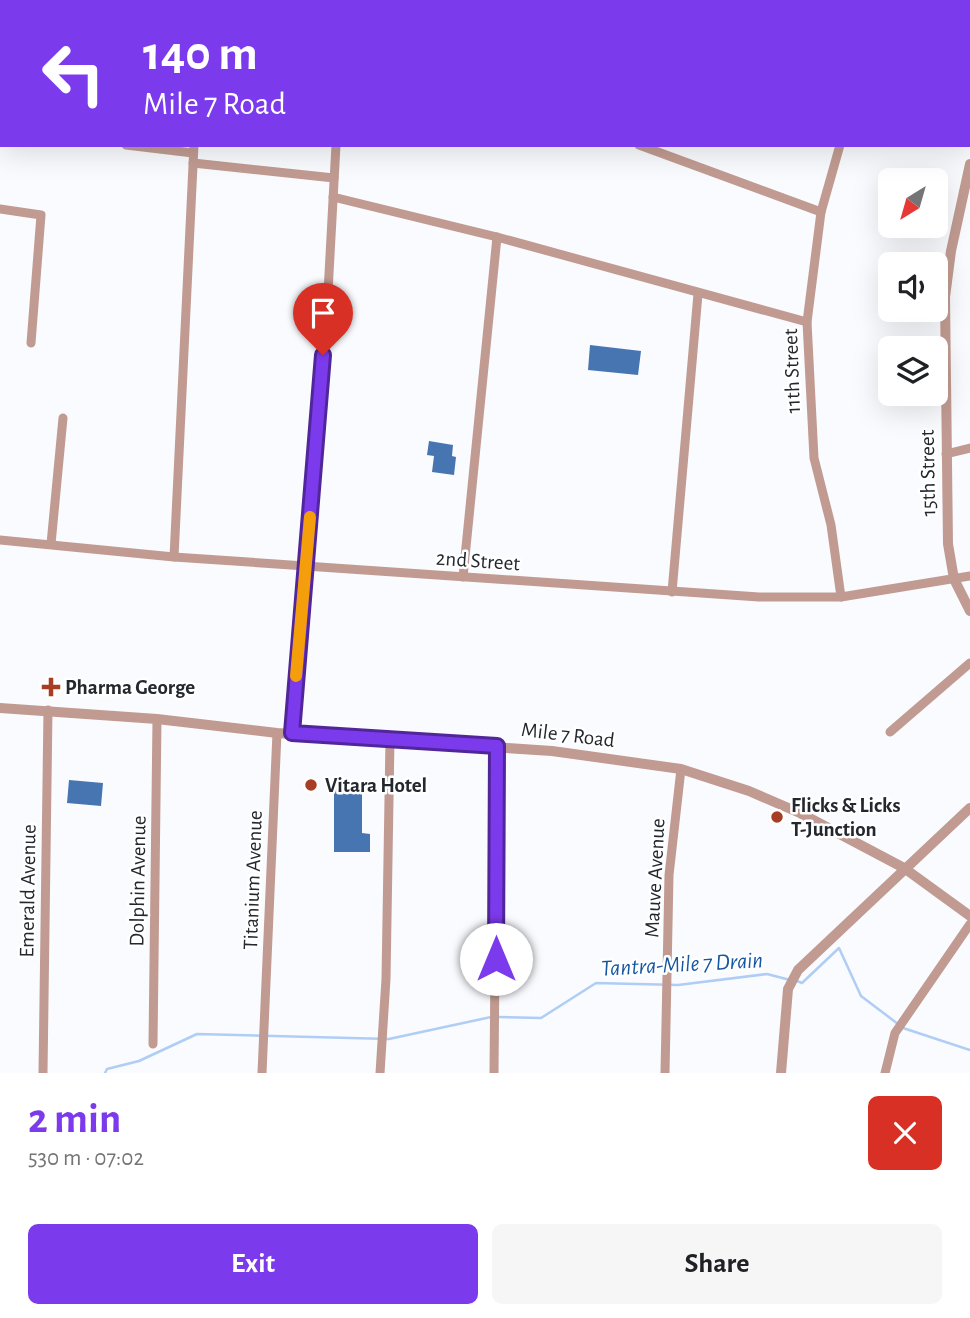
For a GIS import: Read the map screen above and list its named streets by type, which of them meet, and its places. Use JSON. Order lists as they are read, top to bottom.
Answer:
{
  "streets": {
    "street": [
      "11th Street",
      "15th Street",
      "2nd Street",
      "Mile 7 Road",
      "Mauve Avenue",
      "Titanium Avenue",
      "Dolphin Avenue",
      "Emerald Avenue"
    ]
  },
  "crossings": [
    ["11th Street", "2nd Street"],
    ["15th Street", "2nd Street"],
    ["Mile 7 Road", "Mauve Avenue"],
    ["Mile 7 Road", "Titanium Avenue"],
    ["Mile 7 Road", "Dolphin Avenue"],
    ["Mile 7 Road", "Emerald Avenue"]
  ],
  "water": ["Tantra-Mile 7 Drain"],
  "places": {
    "health": ["Pharma George"],
    "other": ["Vitara Hotel", "Flicks & Licks T-Junction"]
  },
  "north": "bottom left",
  "page": {
    "turn": ["140 m", "Mile 7 Road"],
    "heading": ["2 min", "530 m · 07:02"],
    "buttons": ["Exit", "Share"]
  }
}
